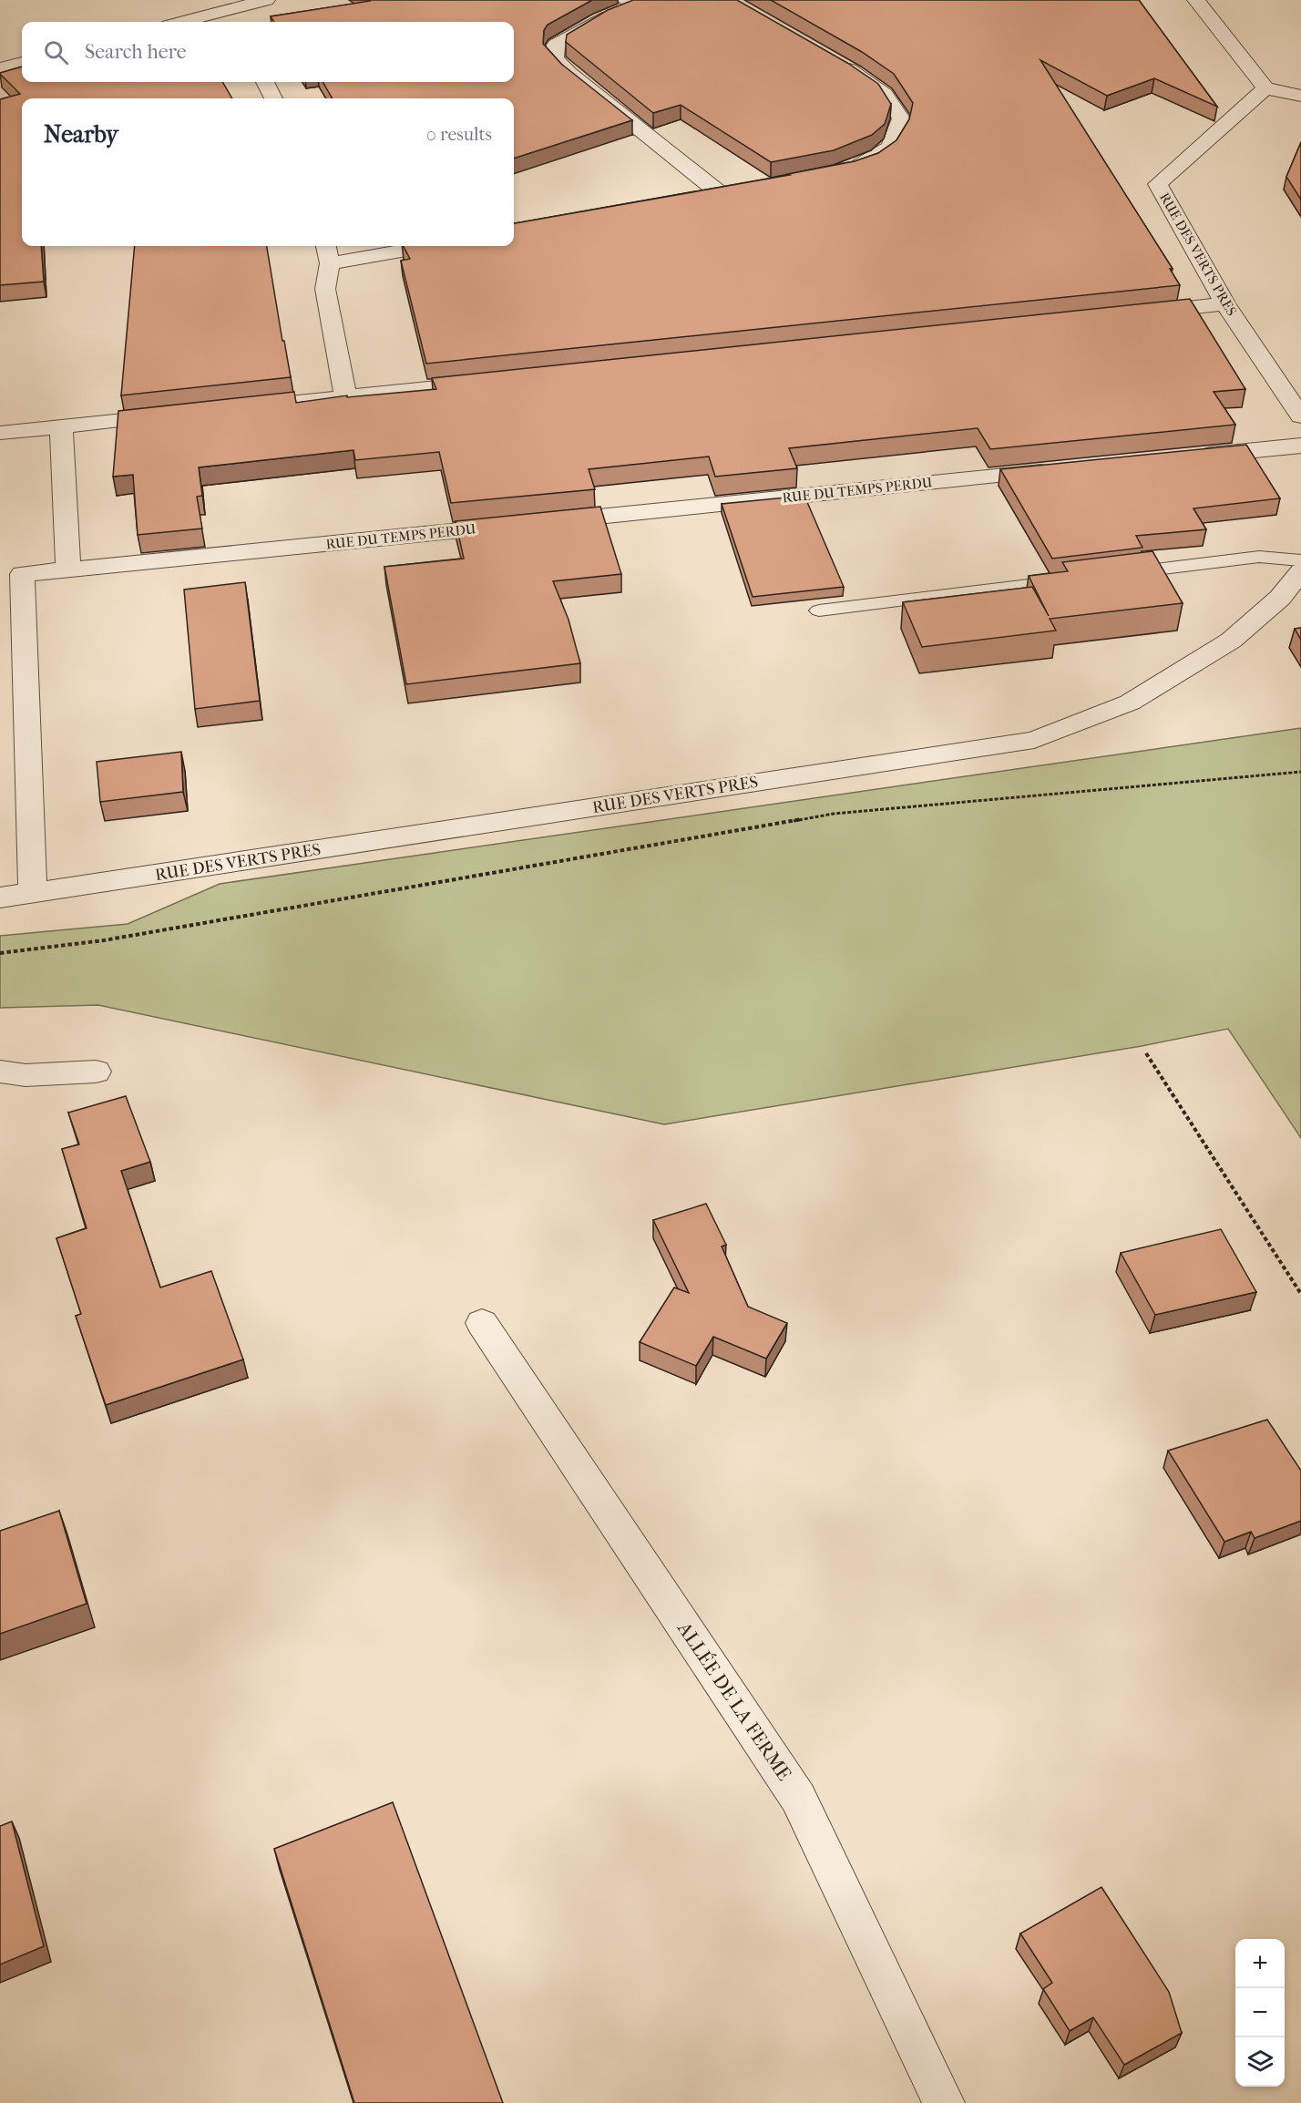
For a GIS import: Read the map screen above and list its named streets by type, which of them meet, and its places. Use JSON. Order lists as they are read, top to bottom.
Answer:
{
  "streets": {
    "street": ["RUE DES VERTS PRES", "RUE DU TEMPS PERDU", "ALLÉE DE LA FERME"]
  },
  "crossings": [
    ["RUE DES VERTS PRES", "RUE DU TEMPS PERDU"]
  ],
  "page": {
    "search": "Search here",
    "heading": ["Nearby", "0 results"],
    "map_buttons": ["+", "−"]
  }
}
